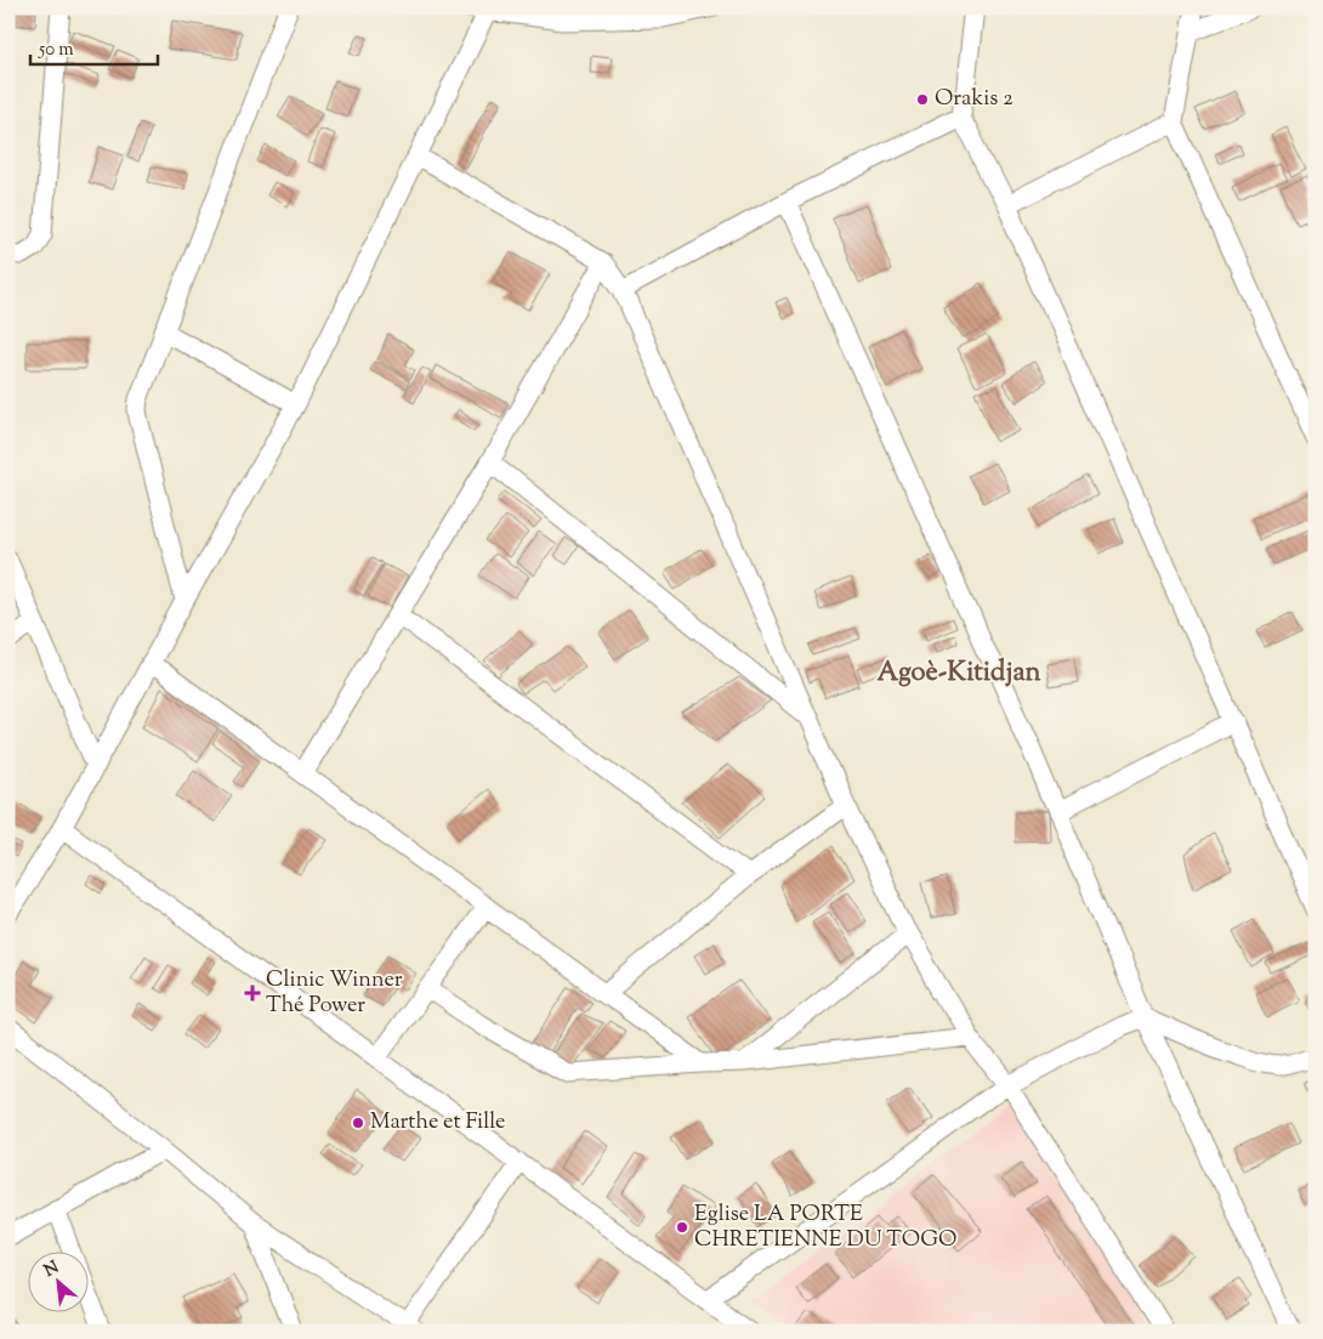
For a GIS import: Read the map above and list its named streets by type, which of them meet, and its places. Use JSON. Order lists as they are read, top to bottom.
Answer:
{
  "districts": ["Agoè-Kitidjan"],
  "places": {
    "other": ["Orakis 2", "Marthe et Fille", "Eglise LA PORTE CHRETIENNE DU TOGO"],
    "health": ["Clinic Winner Thé Power"]
  },
  "scale_bar": "50 m",
  "north": "top left"
}
